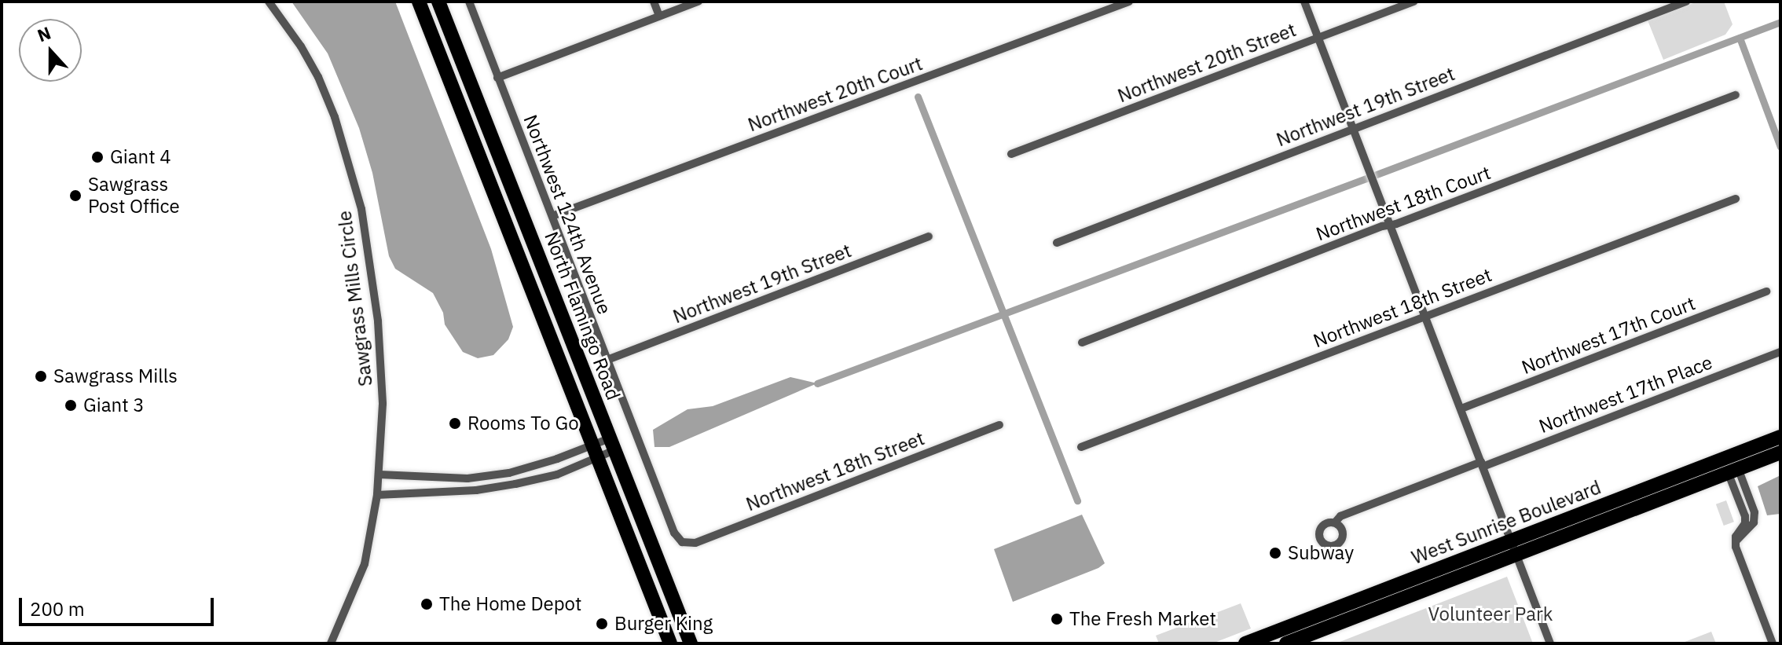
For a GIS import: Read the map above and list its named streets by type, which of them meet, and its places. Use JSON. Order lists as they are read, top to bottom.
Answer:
{
  "streets": {
    "highway": ["North Flamingo Road", "West Sunrise Boulevard"],
    "street": [
      "Northwest 20th Street",
      "Northwest 20th Court",
      "Northwest 19th Street",
      "Northwest 18th Court",
      "Northwest 124th Avenue",
      "Sawgrass Mills Circle",
      "Northwest 18th Street",
      "Northwest 17th Court",
      "Northwest 17th Place"
    ]
  },
  "crossings": [
    ["Northwest 20th Court", "Northwest 124th Avenue"],
    ["Northwest 19th Street", "Northwest 124th Avenue"],
    ["Northwest 124th Avenue", "Northwest 18th Street"]
  ],
  "parks": ["Volunteer Park"],
  "places": [
    "Giant 4",
    "Sawgrass Post Office",
    "Sawgrass Mills",
    "Giant 3",
    "Rooms To Go",
    "Subway",
    "The Home Depot",
    "The Fresh Market",
    "Burger King"
  ],
  "scale_bar": "200 m",
  "north": "top"
}
